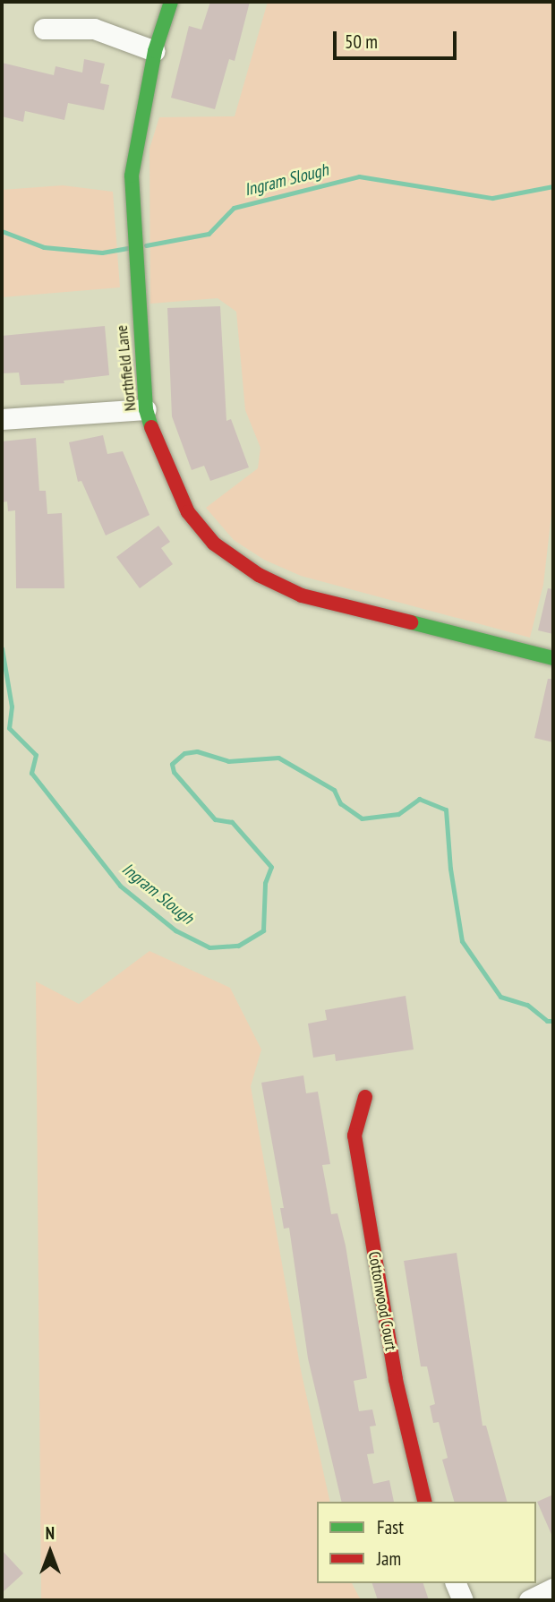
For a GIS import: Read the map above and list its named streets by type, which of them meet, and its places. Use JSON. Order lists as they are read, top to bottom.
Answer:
{
  "streets": {
    "street": ["Northfield Lane", "Cottonwood Court"]
  },
  "water": ["Ingram Slough"],
  "legend": ["Fast", "Jam"],
  "scale_bar": "50 m",
  "north": "top"
}
